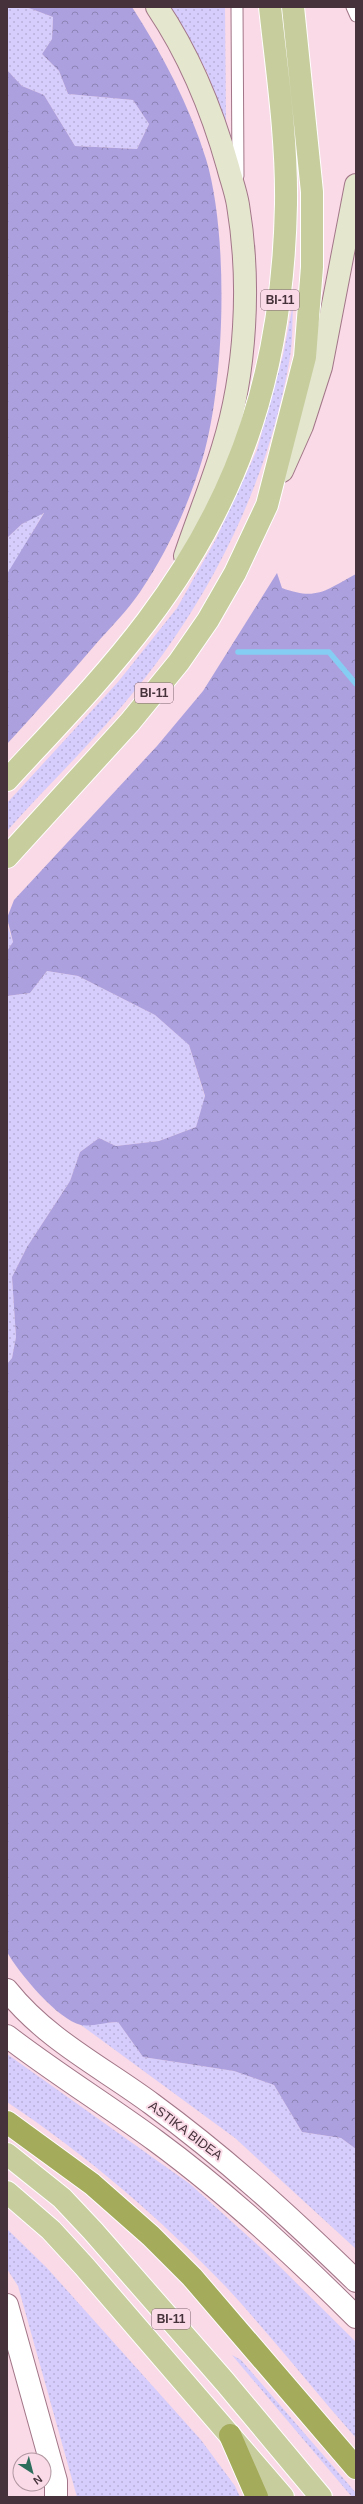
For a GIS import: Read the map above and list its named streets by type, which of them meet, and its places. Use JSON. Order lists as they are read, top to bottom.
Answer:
{
  "streets": {
    "main road": ["BI-11"],
    "street": ["ASTIKA BIDEA"]
  },
  "north": "bottom right"
}
